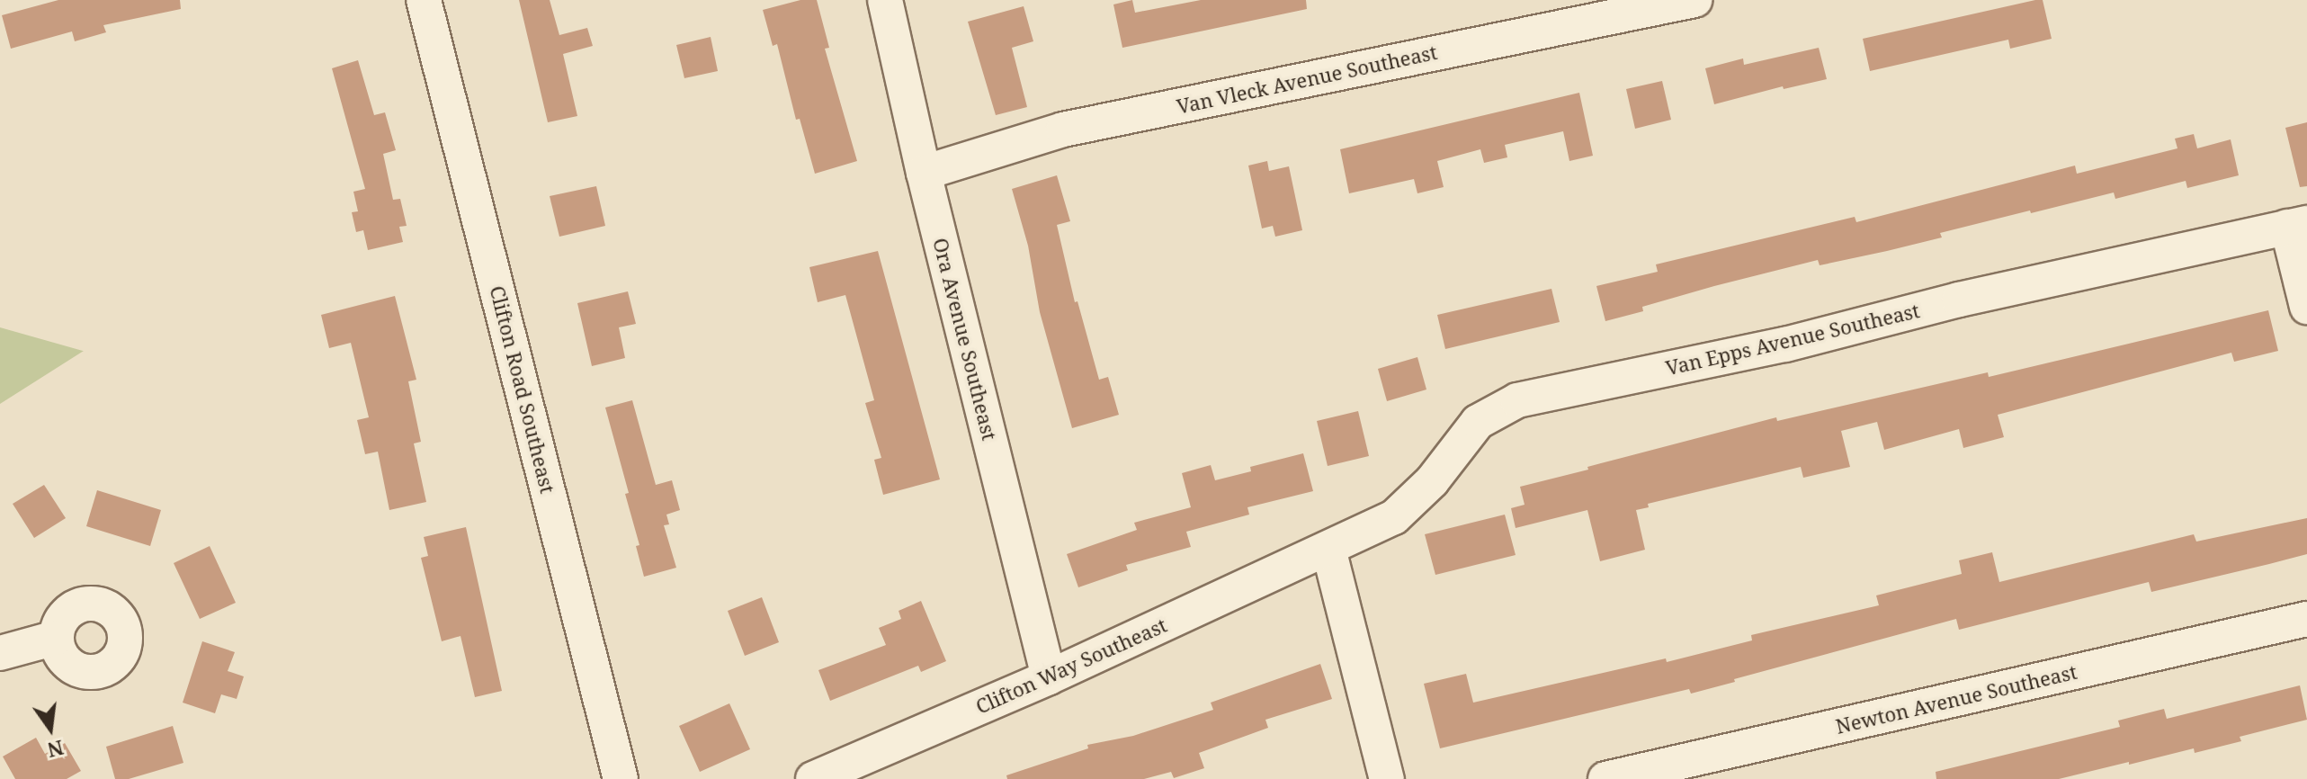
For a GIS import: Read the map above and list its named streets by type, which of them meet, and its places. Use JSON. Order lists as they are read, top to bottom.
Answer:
{
  "streets": {
    "street": [
      "Van Vleck Avenue Southeast",
      "Ora Avenue Southeast",
      "Van Epps Avenue Southeast",
      "Clifton Road Southeast",
      "Clifton Way Southeast",
      "Newton Avenue Southeast"
    ]
  },
  "crossings": [
    ["Van Vleck Avenue Southeast", "Ora Avenue Southeast"],
    ["Ora Avenue Southeast", "Clifton Way Southeast"],
    ["Van Epps Avenue Southeast", "Clifton Way Southeast"]
  ],
  "north": "bottom"
}
